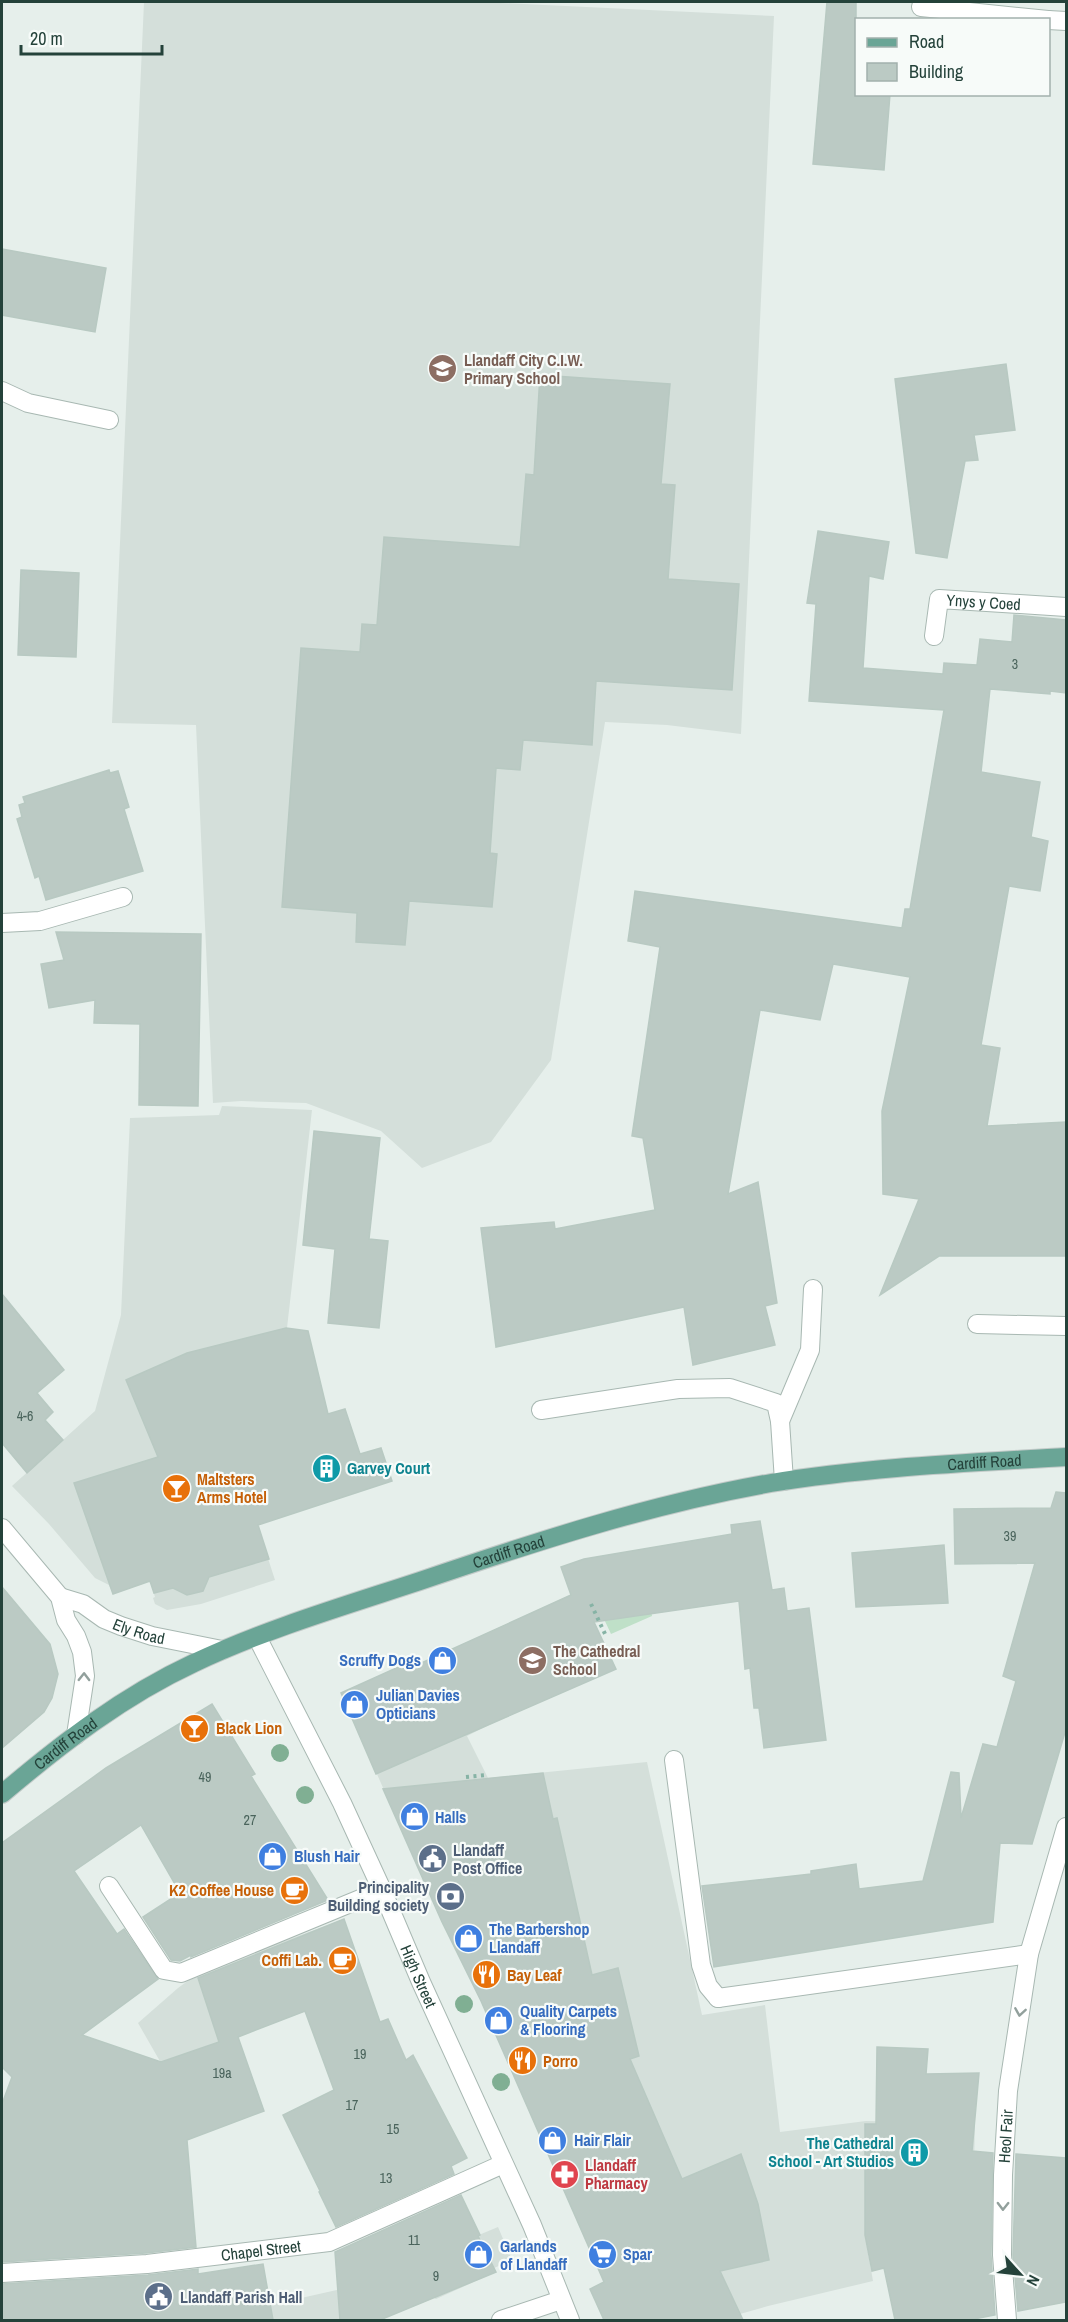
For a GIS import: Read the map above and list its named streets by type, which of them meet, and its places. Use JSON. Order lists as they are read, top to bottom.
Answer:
{
  "streets": {
    "main road": ["Cardiff Road"],
    "street": [
      "Ynys y Coed",
      "Ely Road",
      "High Street",
      "Heol Fair",
      "Chapel Street"
    ]
  },
  "crossings": [
    ["Cardiff Road", "Ely Road"],
    ["Cardiff Road", "High Street"],
    ["High Street", "Chapel Street"]
  ],
  "one_way": ["Heol Fair"],
  "places": {
    "school or university": ["Llandaff City C.I.W. Primary School", "The Cathedral School"],
    "building": ["Garvey Court", "The Cathedral School - Art Studios"],
    "bar": ["Maltsters Arms Hotel", "Black Lion"],
    "shop": [
      "Scruffy Dogs",
      "Julian Davies Opticians",
      "Halls",
      "Blush Hair",
      "The Barbershop Llandaff",
      "Quality Carpets & Flooring",
      "Hair Flair",
      "Garlands of Llandaff"
    ],
    "public building": ["Llandaff Post Office", "Llandaff Parish Hall"],
    "cafe": ["K2 Coffee House", "Coffi Lab."],
    "bank": ["Principality Building society"],
    "restaurant": ["Bay Leaf", "Porro"],
    "pharmacy": ["Llandaff Pharmacy"],
    "supermarket": ["Spar"]
  },
  "house_numbers": [
    "3",
    "4-6",
    "39",
    "49",
    "27",
    "19",
    "19a",
    "17",
    "15",
    "13",
    "11",
    "9"
  ],
  "legend": ["Road", "Building"],
  "scale_bar": "20 m",
  "north": "bottom right"
}
